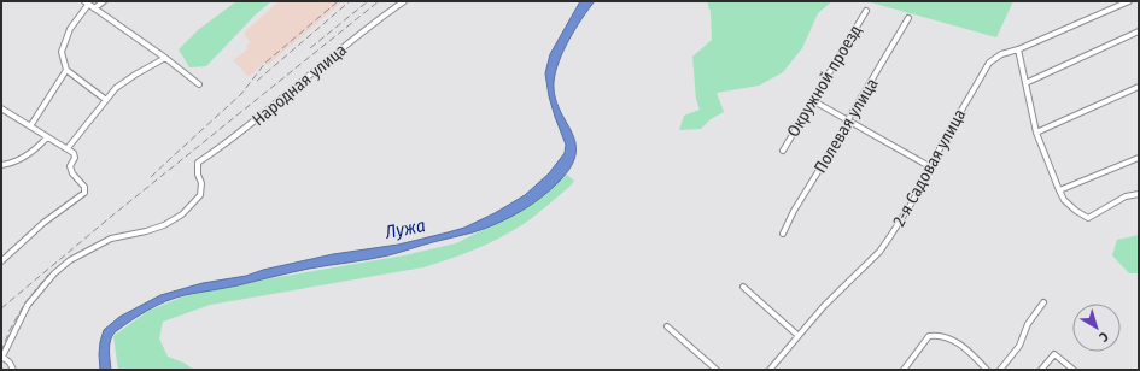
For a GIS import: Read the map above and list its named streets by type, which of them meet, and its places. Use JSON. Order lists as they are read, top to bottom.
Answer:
{
  "streets": {
    "street": [
      "Окружной проезд",
      "Народная улица",
      "Полевая улица",
      "2-я Садовая улица"
    ]
  },
  "water": ["Лужа"],
  "north": "bottom right"
}
